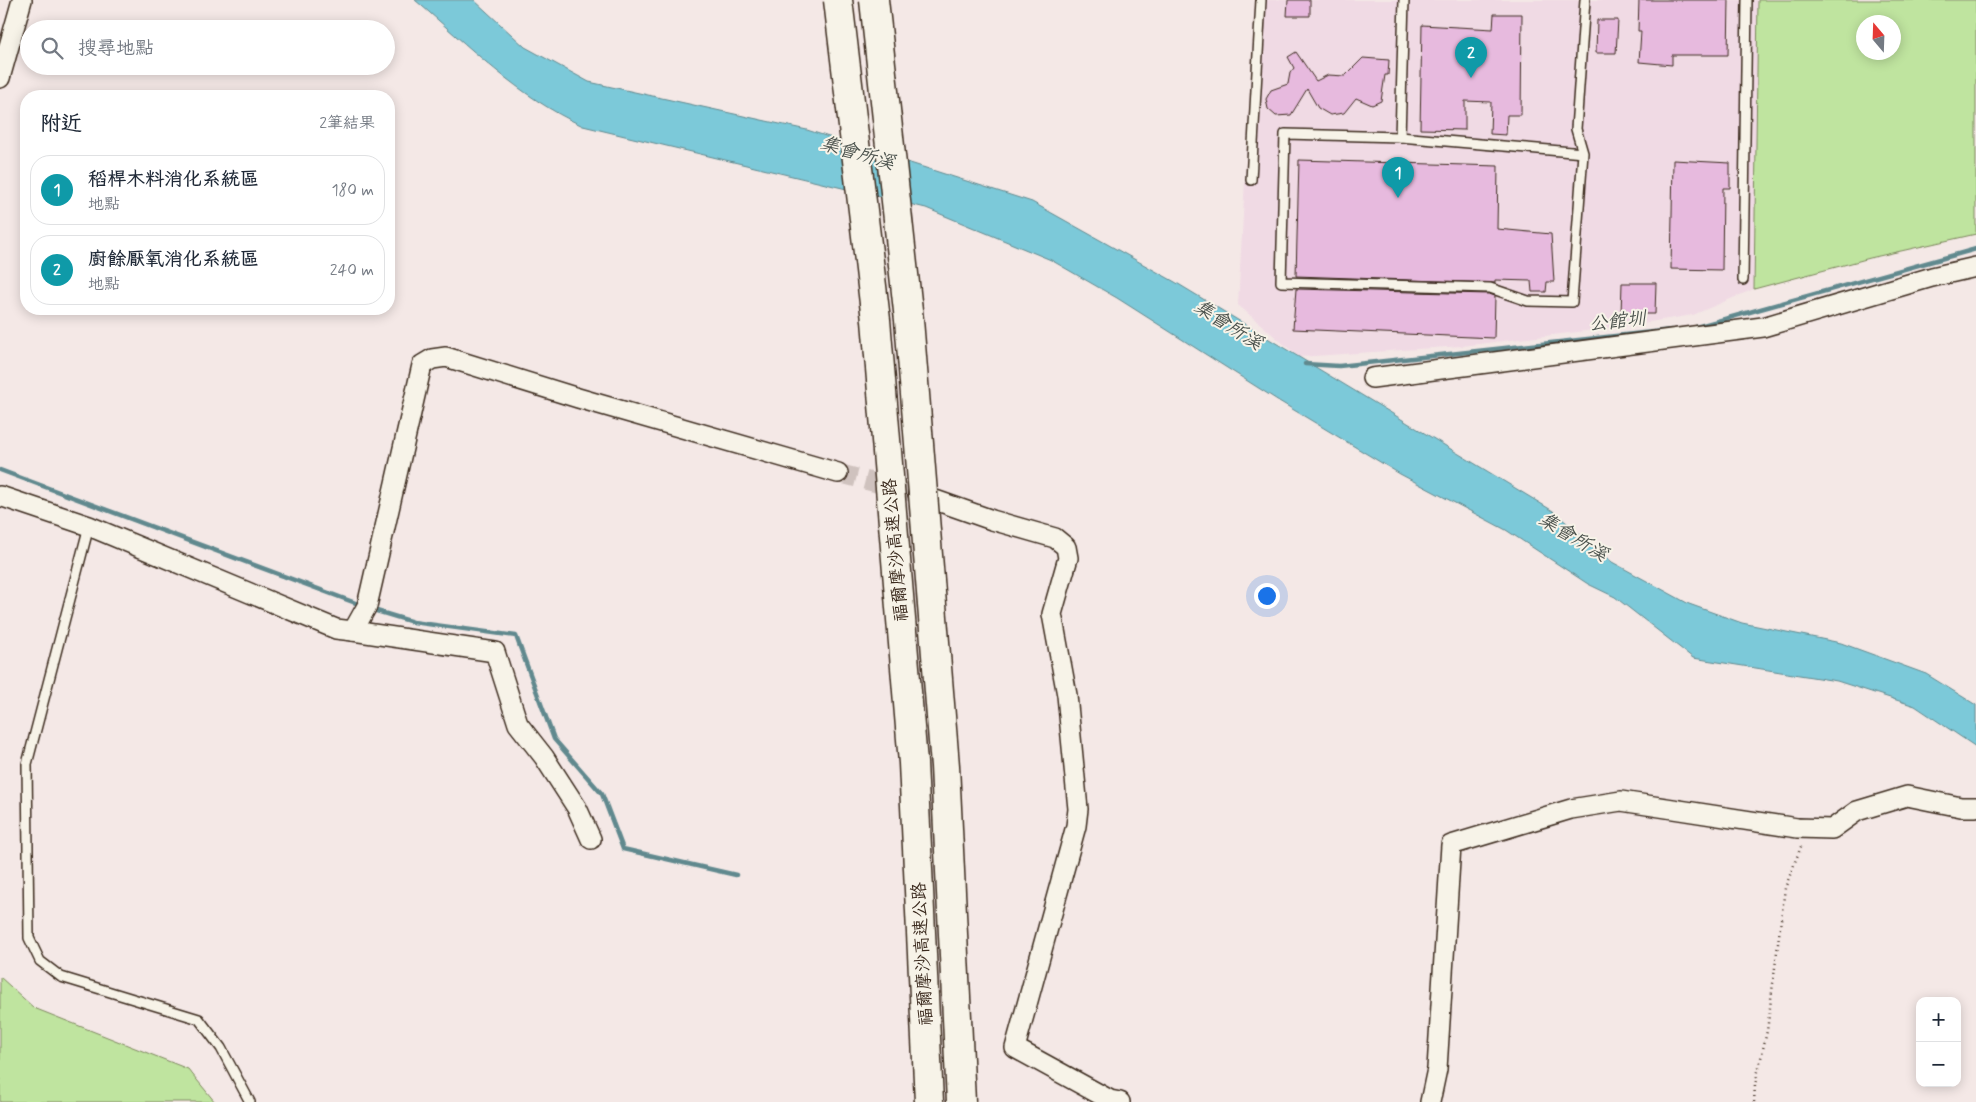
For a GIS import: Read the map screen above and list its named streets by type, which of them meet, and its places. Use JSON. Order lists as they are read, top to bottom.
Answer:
{
  "streets": {
    "highway": ["福爾摩沙高速公路"]
  },
  "water": ["集會所溪", "公館圳"],
  "north": "top",
  "page": {
    "search": "搜尋地點",
    "pins": ["2", "1"],
    "heading": ["附近", "2筆結果"],
    "list": [
      {
        "mark": "1",
        "name": "稻桿木料消化系統區",
        "note": "地點",
        "value": "180 m"
      },
      {
        "mark": "2",
        "name": "廚餘厭氧消化系統區",
        "note": "地點",
        "value": "240 m"
      }
    ],
    "map_buttons": ["+", "−"]
  }
}
